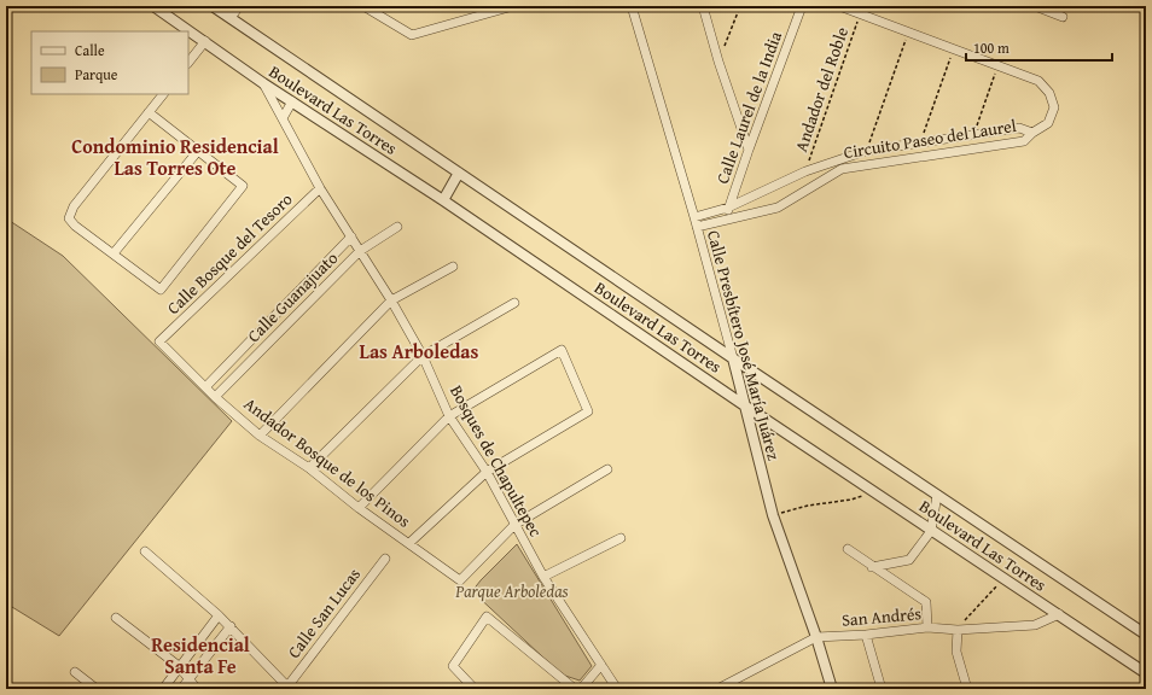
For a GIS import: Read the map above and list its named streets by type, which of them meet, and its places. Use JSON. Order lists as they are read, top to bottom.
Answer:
{
  "streets": {
    "street": [
      "Calle Laurel de la India",
      "Boulevard Las Torres",
      "Circuito Paseo del Laurel",
      "Calle Bosque del Tesoro",
      "Calle Guanajuato",
      "Calle Presbítero José María Juárez",
      "Bosques de Chapultepec",
      "Andador Bosque de los Pinos",
      "Calle San Lucas",
      "San Andrés"
    ],
    "path": ["Andador del Roble"]
  },
  "crossings": [
    ["Andador del Roble", "Circuito Paseo del Laurel"],
    ["Calle Laurel de la India", "Circuito Paseo del Laurel"],
    ["Boulevard Las Torres", "Calle Presbítero José María Juárez"],
    ["Boulevard Las Torres", "Bosques de Chapultepec"],
    ["Boulevard Las Torres", "San Andrés"],
    ["Circuito Paseo del Laurel", "Calle Presbítero José María Juárez"],
    ["Calle Bosque del Tesoro", "Bosques de Chapultepec"],
    ["Calle Bosque del Tesoro", "Andador Bosque de los Pinos"],
    ["Calle Guanajuato", "Bosques de Chapultepec"],
    ["Calle Guanajuato", "Andador Bosque de los Pinos"],
    ["Calle Presbítero José María Juárez", "San Andrés"],
    ["Bosques de Chapultepec", "Andador Bosque de los Pinos"]
  ],
  "districts": ["Condominio Residencial Las Torres Ote", "Las Arboledas", "Residencial Santa Fe"],
  "parks": ["Parque Arboledas"],
  "legend": ["Calle", "Parque"],
  "scale_bar": "100 m"
}
